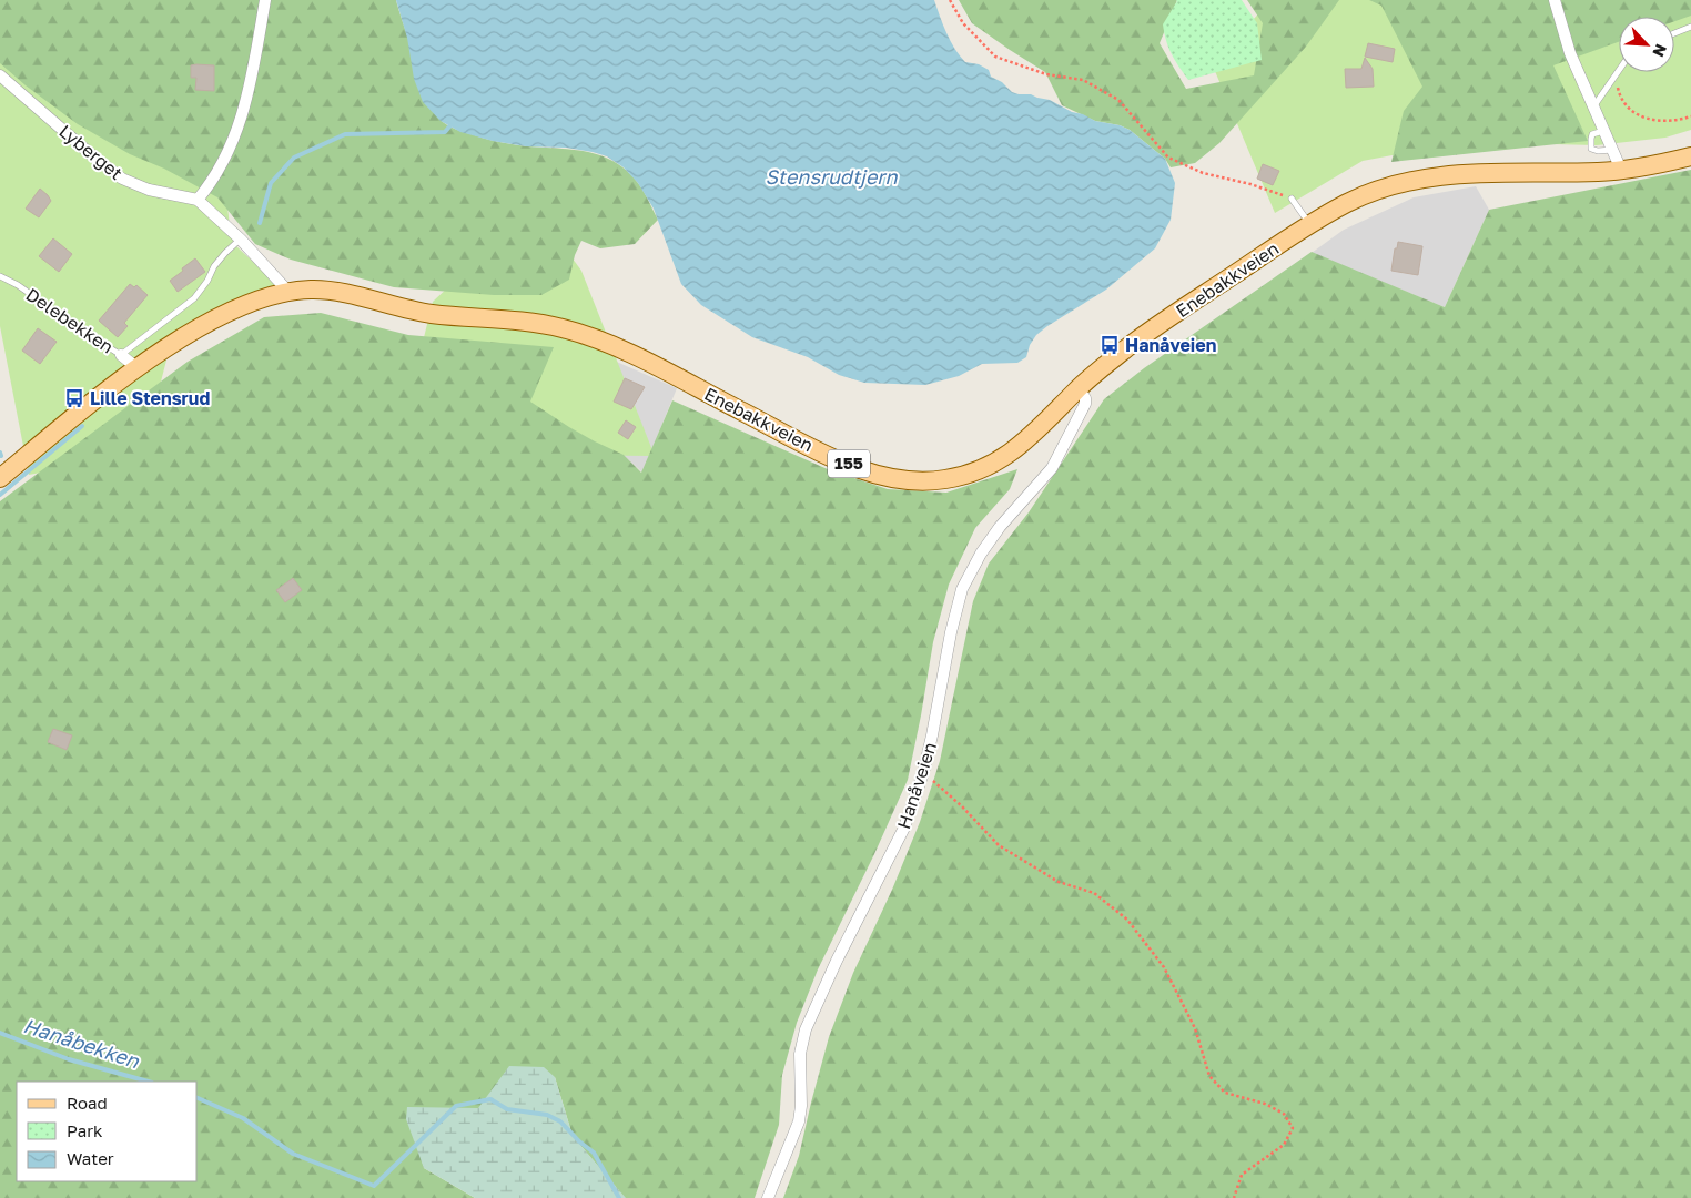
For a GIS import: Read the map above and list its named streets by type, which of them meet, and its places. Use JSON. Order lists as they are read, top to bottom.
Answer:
{
  "streets": {
    "main road": ["Enebakkveien", "155"],
    "street": ["Lyberget", "Delebekken", "Hanåveien"]
  },
  "crossings": [
    ["Enebakkveien", "Delebekken"],
    ["Enebakkveien", "Hanåveien"]
  ],
  "water": ["Stensrudtjern", "Hanåbekken"],
  "places": {
    "bus stop": ["Hanåveien", "Lille Stensrud"]
  },
  "legend": ["Road", "Park", "Water"],
  "north": "bottom right"
}
